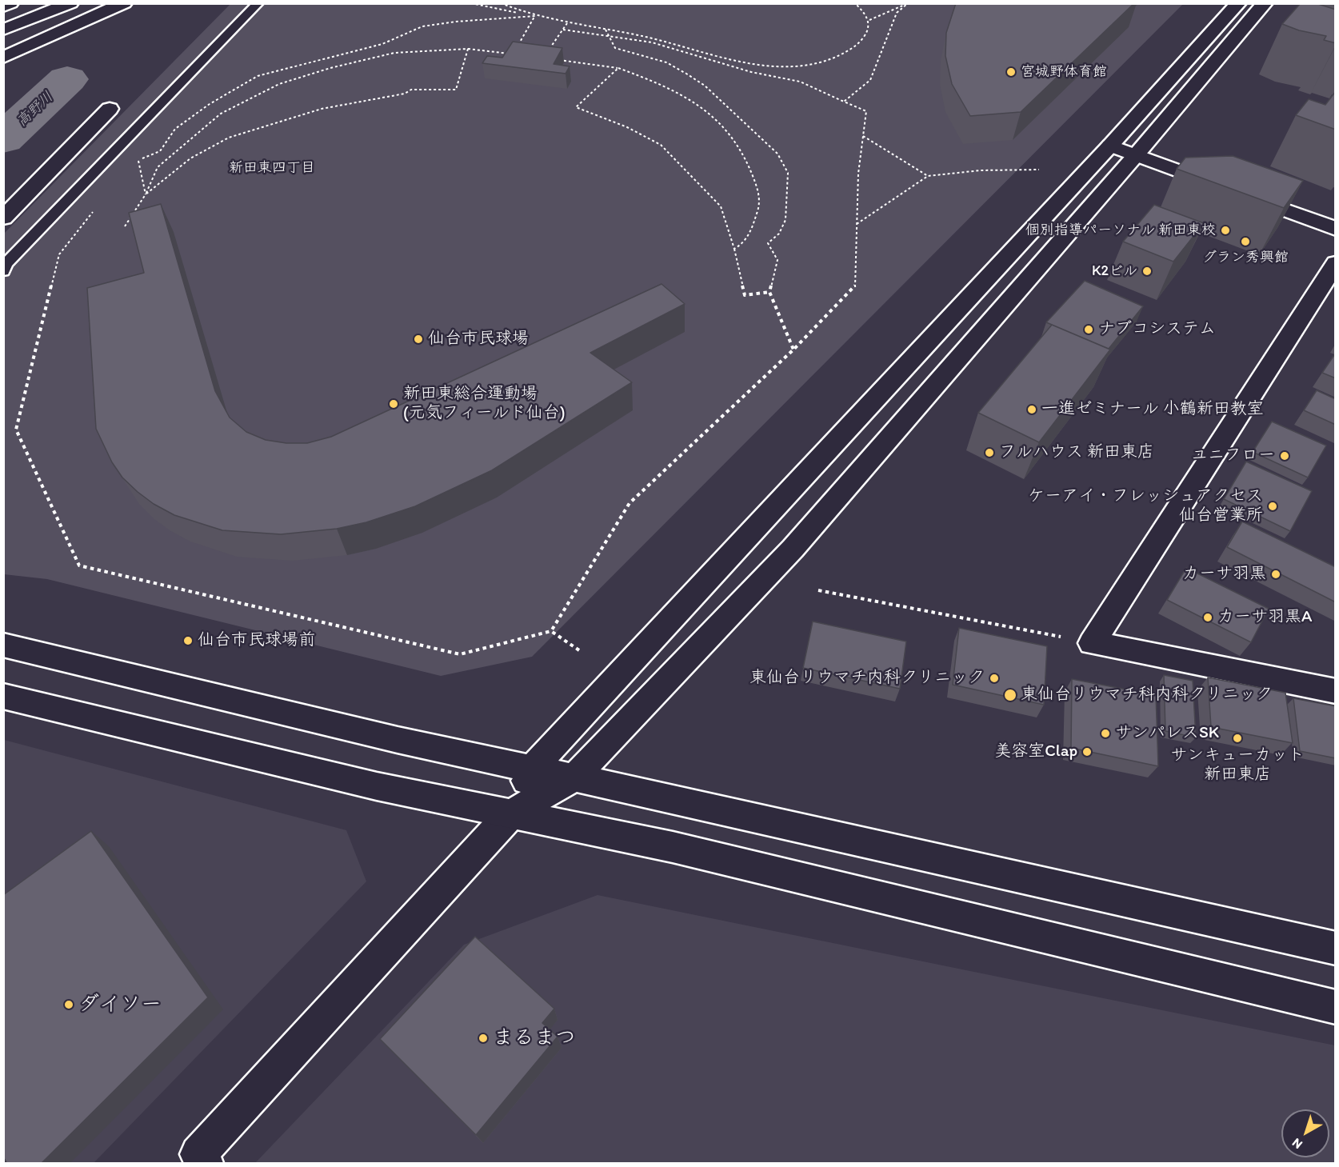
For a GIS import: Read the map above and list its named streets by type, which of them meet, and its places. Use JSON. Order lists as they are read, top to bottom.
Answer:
{
  "districts": ["新田東四丁目"],
  "water": ["高野川"],
  "places": [
    "宮城野体育館",
    "個別指導パーソナル 新田東校",
    "グラン秀興館",
    "K2ビル",
    "ナブコシステム",
    "仙台市民球場",
    "新田東総合運動場 (元気フィールド仙台)",
    "一進ゼミナール 小鶴新田教室",
    "フルハウス 新田東店",
    "ユニフロー",
    "ケーアイ・フレッシュアクセス 仙台営業所",
    "カーサ羽黒",
    "カーサ羽黒A",
    "仙台市民球場前",
    "東仙台リウマチ内科クリニック",
    "東仙台リウマチ科内科クリニック",
    "サンパレスSK",
    "サンキューカット 新田東店",
    "美容室Clap",
    "ダイソー",
    "まるまつ"
  ],
  "north": "bottom left"
}
